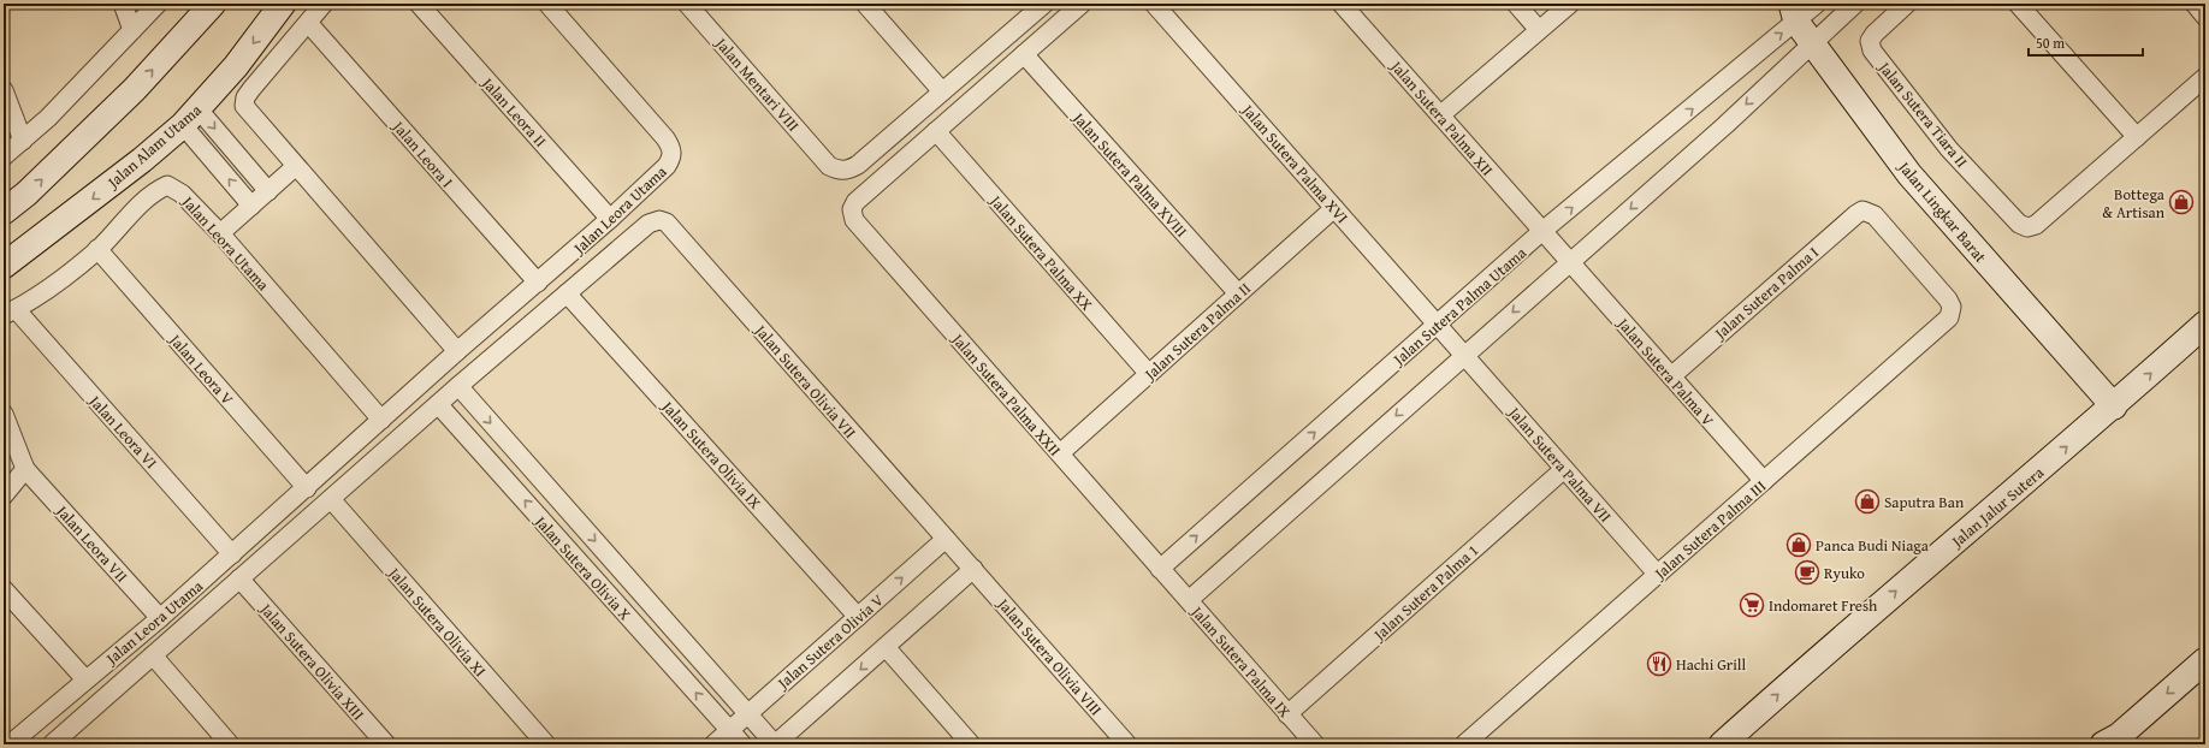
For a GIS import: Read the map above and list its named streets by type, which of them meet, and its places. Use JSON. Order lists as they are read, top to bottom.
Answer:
{
  "streets": {
    "main road": ["Jalan Alam Utama", "Jalan Lingkar Barat", "Jalan Jalur Sutera"],
    "street": [
      "Jalan Mentari VIII",
      "Jalan Leora II",
      "Jalan Sutera Tiara II",
      "Jalan Sutera Palma XII",
      "Jalan Leora I",
      "Jalan Sutera Palma XVI",
      "Jalan Sutera Palma XVIII",
      "Jalan Leora Utama",
      "Jalan Sutera Palma XX",
      "Jalan Sutera Palma I",
      "Jalan Sutera Palma Utama",
      "Jalan Sutera Palma II",
      "Jalan Leora V",
      "Jalan Sutera Palma V",
      "Jalan Sutera Olivia VII",
      "Jalan Sutera Palma XXII",
      "Jalan Leora VI",
      "Jalan Sutera Olivia IX",
      "Jalan Sutera Palma VII",
      "Jalan Sutera Palma III",
      "Jalan Leora VII",
      "Jalan Sutera Olivia X",
      "Jalan Sutera Palma 1",
      "Jalan Sutera Olivia XI",
      "Jalan Sutera Olivia V",
      "Jalan Sutera Olivia VIII",
      "Jalan Sutera Olivia XIII",
      "Jalan Sutera Palma IX"
    ]
  },
  "crossings": [
    ["Jalan Leora II", "Jalan Leora Utama"],
    ["Jalan Sutera Palma XII", "Jalan Sutera Palma Utama"],
    ["Jalan Sutera Palma XII", "Jalan Sutera Palma V"],
    ["Jalan Leora I", "Jalan Leora Utama"],
    ["Jalan Sutera Palma XVI", "Jalan Sutera Palma Utama"],
    ["Jalan Sutera Palma XVI", "Jalan Sutera Palma II"],
    ["Jalan Sutera Palma XVI", "Jalan Sutera Palma VII"],
    ["Jalan Sutera Palma XVIII", "Jalan Sutera Palma II"],
    ["Jalan Leora Utama", "Jalan Leora V"],
    ["Jalan Leora Utama", "Jalan Leora VI"],
    ["Jalan Leora Utama", "Jalan Leora VII"],
    ["Jalan Lingkar Barat", "Jalan Sutera Palma Utama"],
    ["Jalan Lingkar Barat", "Jalan Jalur Sutera"],
    ["Jalan Sutera Palma XX", "Jalan Sutera Palma II"],
    ["Jalan Sutera Palma XX", "Jalan Sutera Palma XXII"],
    ["Jalan Sutera Palma I", "Jalan Sutera Palma V"],
    ["Jalan Sutera Palma I", "Jalan Sutera Palma III"],
    ["Jalan Sutera Palma Utama", "Jalan Sutera Palma XXII"],
    ["Jalan Sutera Palma II", "Jalan Sutera Palma XXII"],
    ["Jalan Sutera Palma V", "Jalan Sutera Palma III"],
    ["Jalan Sutera Olivia VII", "Jalan Sutera Olivia IX"],
    ["Jalan Sutera Olivia VII", "Jalan Sutera Olivia V"],
    ["Jalan Sutera Olivia VII", "Jalan Sutera Olivia VIII"],
    ["Jalan Sutera Palma XXII", "Jalan Sutera Palma IX"],
    ["Jalan Sutera Olivia IX", "Jalan Sutera Olivia V"],
    ["Jalan Sutera Palma VII", "Jalan Sutera Palma III"],
    ["Jalan Sutera Palma VII", "Jalan Sutera Palma 1"],
    ["Jalan Sutera Olivia X", "Jalan Sutera Olivia V"],
    ["Jalan Sutera Palma 1", "Jalan Sutera Palma IX"]
  ],
  "one_way": ["Jalan Jalur Sutera"],
  "places": {
    "shop": ["Bottega & Artisan", "Saputra Ban", "Panca Budi Niaga"],
    "cafe": ["Ryuko"],
    "supermarket": ["Indomaret Fresh"],
    "restaurant": ["Hachi Grill"]
  },
  "scale_bar": "50 m"
}
